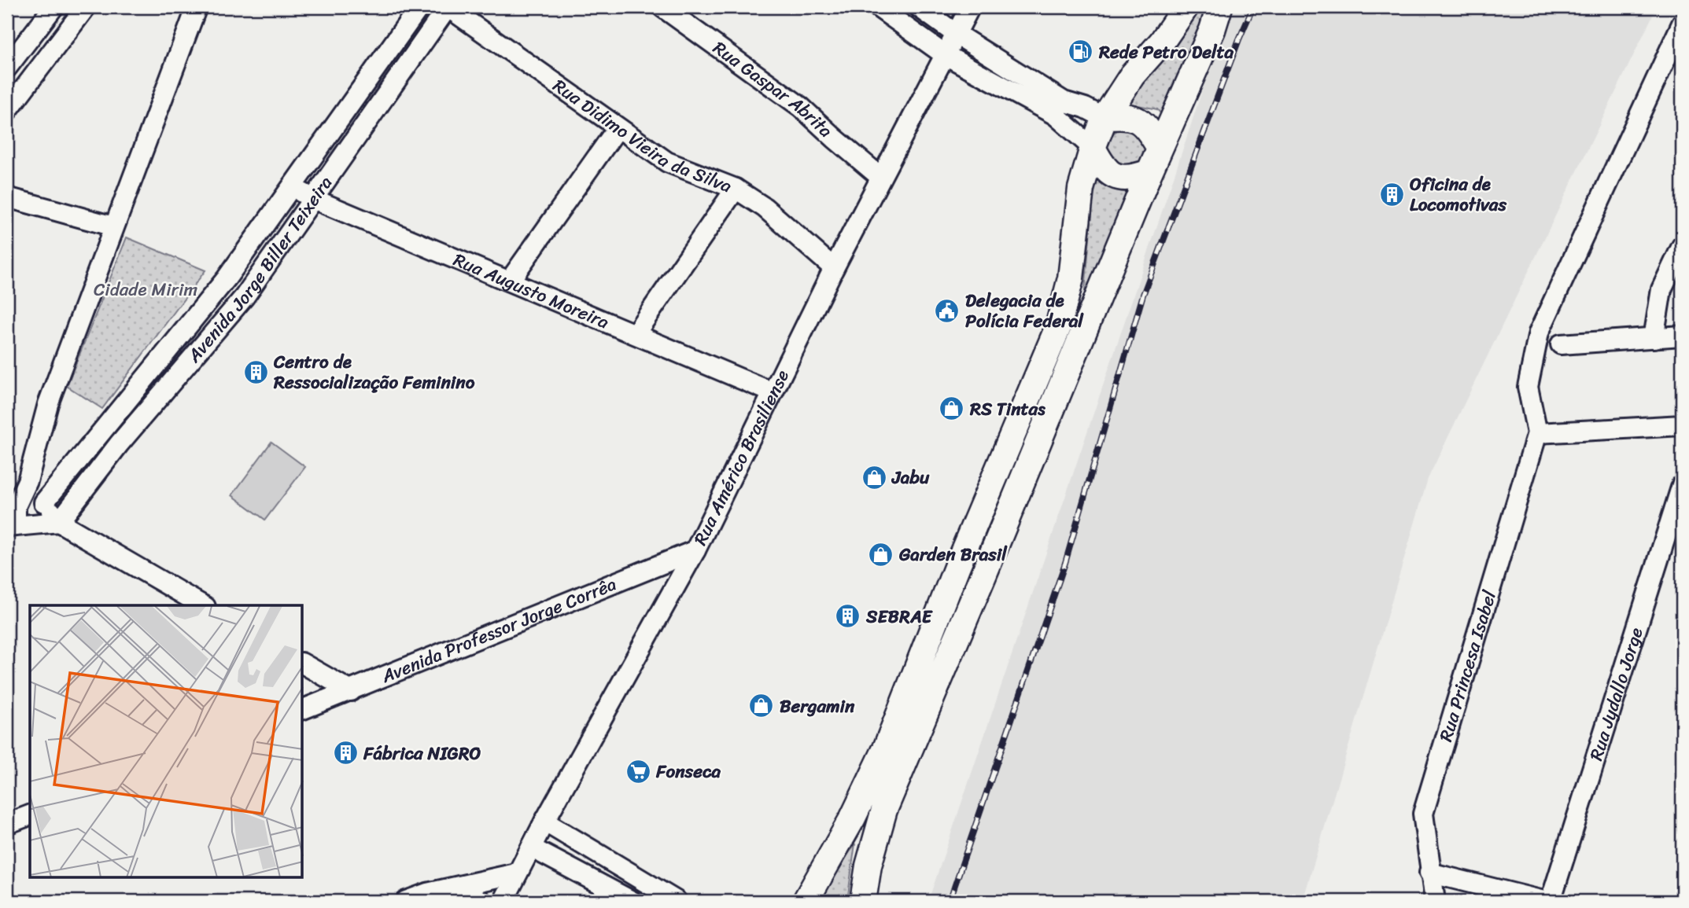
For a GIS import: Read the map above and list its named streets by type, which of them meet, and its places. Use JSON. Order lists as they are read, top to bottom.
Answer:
{
  "streets": {
    "street": [
      "Rua Gaspar Abrita",
      "Rua Didimo Vieira da Silva",
      "Avenida Jorge Biller Teixeira",
      "Rua Augusto Moreira",
      "Rua Américo Brasiliense",
      "Avenida Professor Jorge Corrêa",
      "Rua Princesa Isabel",
      "Rua Jydallo Jorge"
    ]
  },
  "crossings": [
    ["Rua Gaspar Abrita", "Rua Américo Brasiliense"],
    ["Rua Didimo Vieira da Silva", "Avenida Jorge Biller Teixeira"],
    ["Rua Didimo Vieira da Silva", "Rua Américo Brasiliense"],
    ["Avenida Jorge Biller Teixeira", "Rua Augusto Moreira"],
    ["Rua Augusto Moreira", "Rua Américo Brasiliense"],
    ["Rua Américo Brasiliense", "Avenida Professor Jorge Corrêa"]
  ],
  "parks": ["Cidade Mirim"],
  "places": {
    "fuel station": ["Rede Petro Delta"],
    "building": [
      "Oficina de Locomotivas",
      "Centro de Ressocialização Feminino",
      "SEBRAE",
      "Fábrica NIGRO"
    ],
    "public building": ["Delegacia de Polícia Federal"],
    "shop": [
      "RS Tintas",
      "Jabu",
      "Garden Brasil",
      "Bergamin"
    ],
    "supermarket": ["Fonseca"]
  }
}
